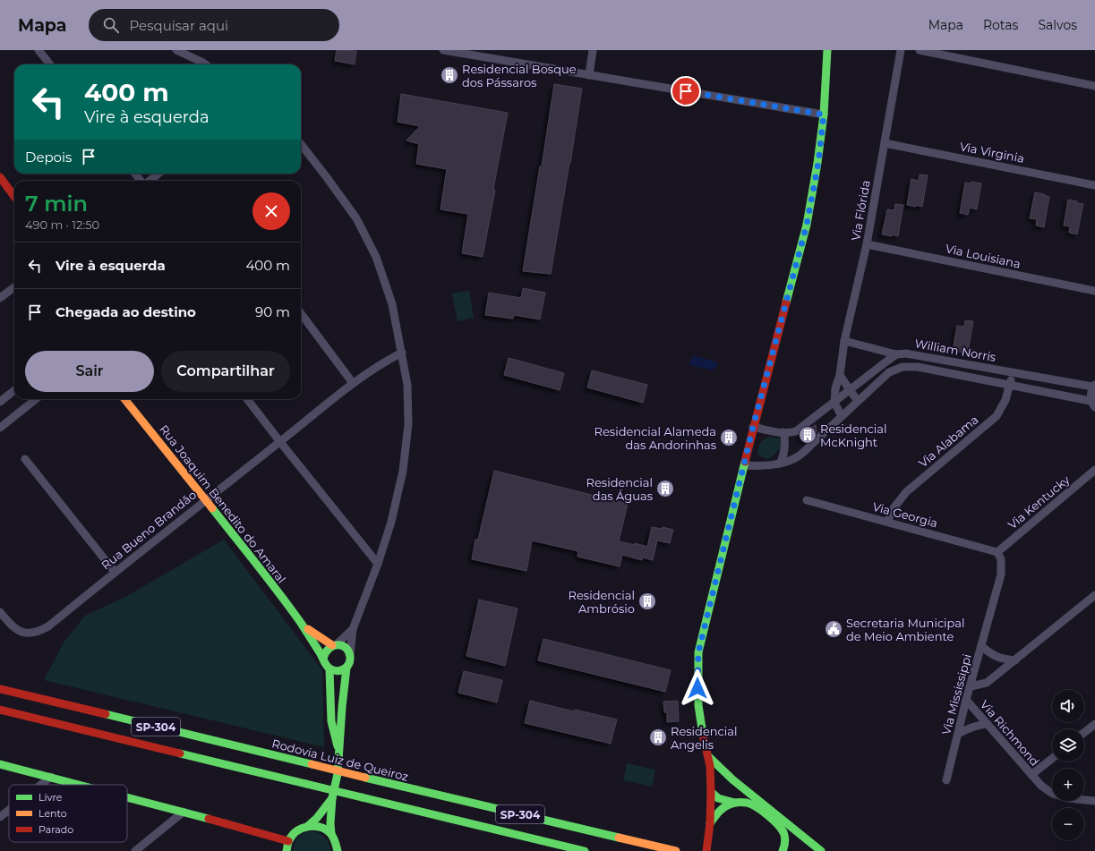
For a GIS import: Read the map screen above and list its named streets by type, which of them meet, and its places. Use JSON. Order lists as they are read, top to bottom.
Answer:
{
  "streets": {
    "main road": ["Rua Joaquim Benedito do Amaral", "SP-304", "Rodovia Luiz de Queiroz"],
    "street": [
      "Via Virginia",
      "Via Flórida",
      "Via Louisiana",
      "William Norris",
      "Via Alabama",
      "Via Kentucky",
      "Via Georgia",
      "Rua Bueno Brandão",
      "Via Mississippi",
      "Via Richmond"
    ]
  },
  "crossings": [
    ["Via Virginia", "Via Flórida"],
    ["Via Flórida", "Via Louisiana"],
    ["Via Flórida", "William Norris"],
    ["William Norris", "Via Alabama"],
    ["Via Alabama", "Via Georgia"],
    ["Via Kentucky", "Via Georgia"],
    ["Via Kentucky", "Via Mississippi"],
    ["Rua Joaquim Benedito do Amaral", "Rua Bueno Brandão"],
    ["Via Georgia", "Via Mississippi"],
    ["Via Mississippi", "Via Richmond"]
  ],
  "places": {
    "building": [
      "Residencial Bosque dos Pássaros",
      "Residencial McKnight",
      "Residencial Alameda das Andorinhas",
      "Residencial das Águas",
      "Residencial Ambrósio",
      "Residencial Angelis"
    ],
    "public building": ["Secretaria Municipal de Meio Ambiente"]
  },
  "legend": ["Livre", "Lento", "Parado"],
  "page": {
    "header": "Mapa",
    "search": "Pesquisar aqui",
    "nav": ["Mapa", "Rotas", "Salvos"],
    "turn": ["400 m", "Vire à esquerda"],
    "then": "Depois",
    "heading": ["7 min", "490 m · 12:50"],
    "list": [
      {
        "name": "Vire à esquerda",
        "value": "400 m"
      },
      {
        "name": "Chegada ao destino",
        "value": "90 m"
      }
    ],
    "buttons": ["Sair", "Compartilhar"],
    "map_buttons": ["+", "−"]
  }
}
